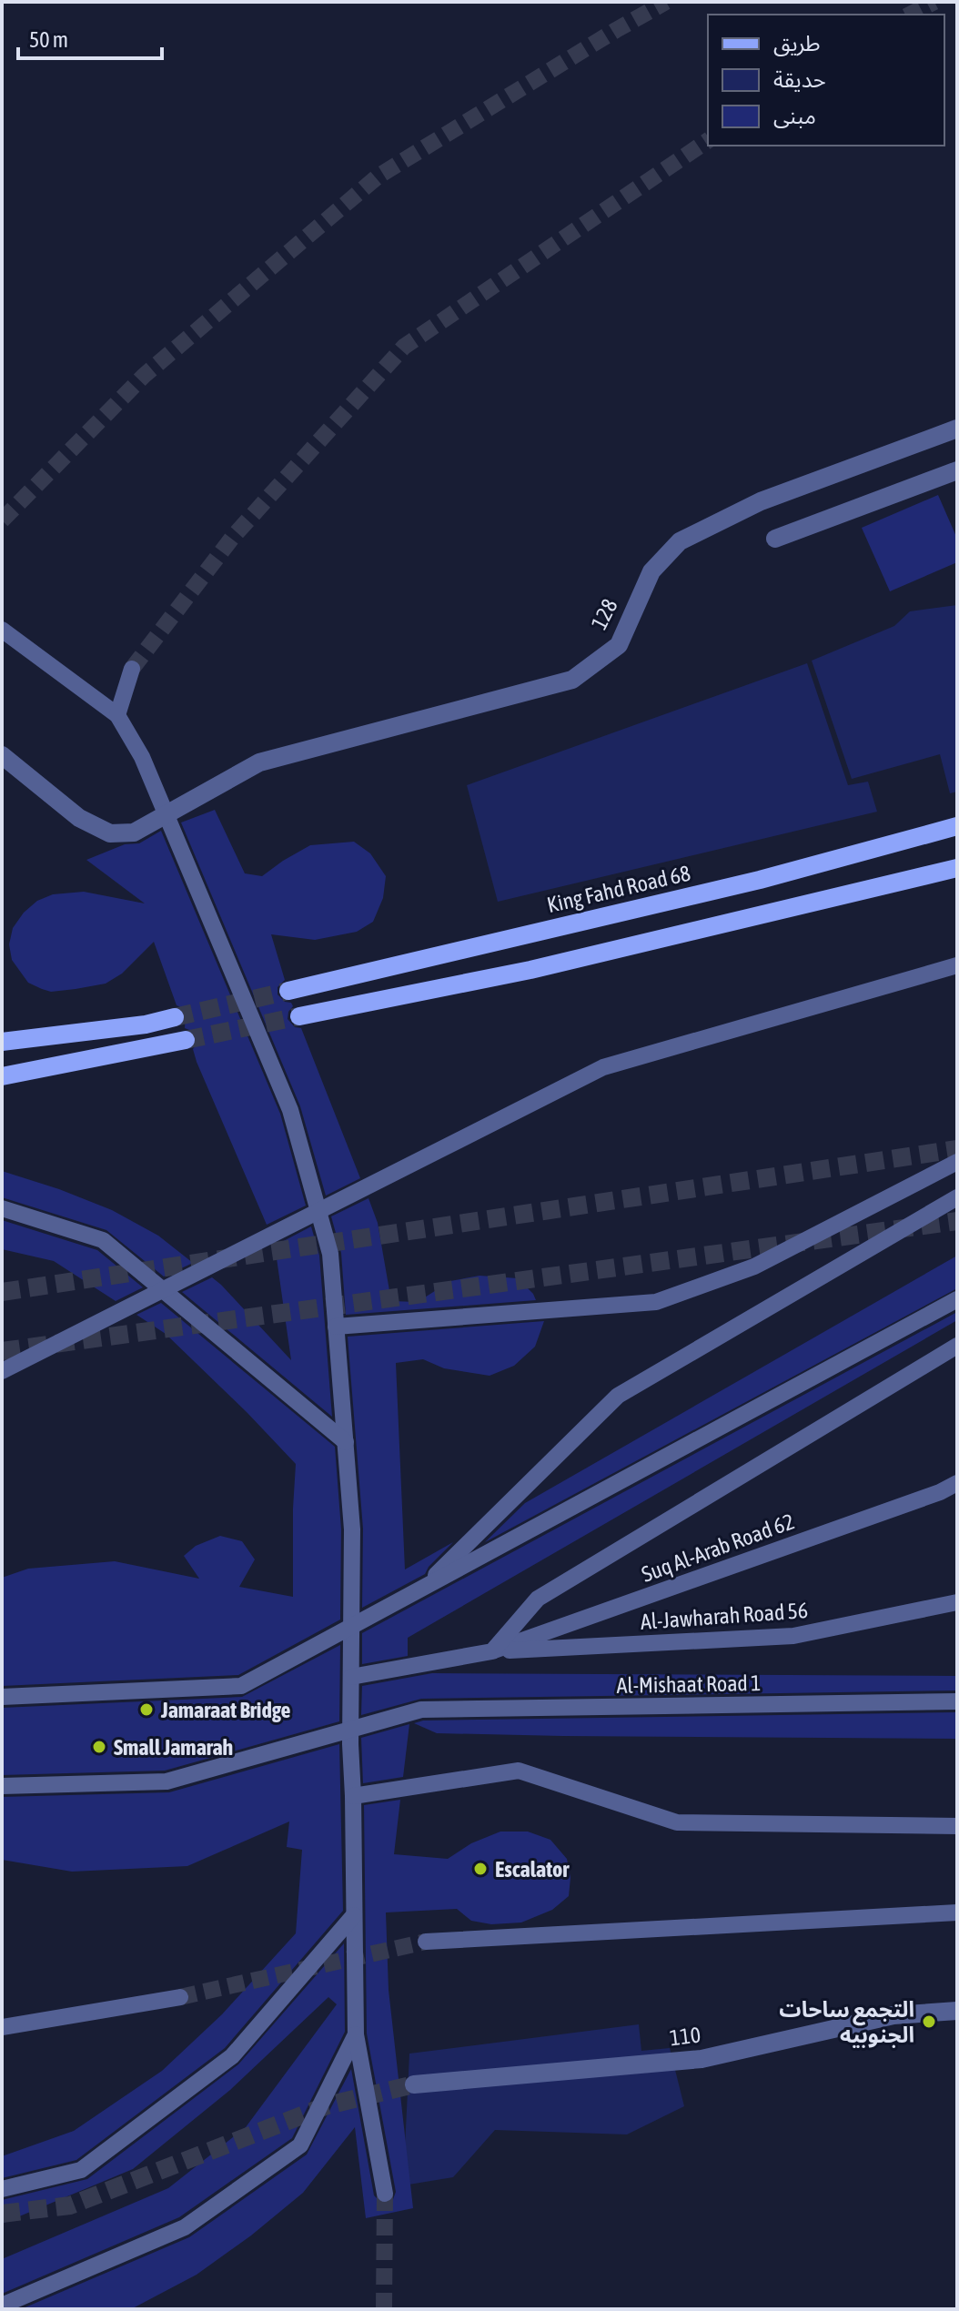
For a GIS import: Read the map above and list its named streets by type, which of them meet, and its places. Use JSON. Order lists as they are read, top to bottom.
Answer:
{
  "streets": {
    "main road": ["King Fahd Road 68"],
    "street": [
      "128",
      "Suq Al-Arab Road 62",
      "Al-Jawharah Road 56",
      "Al-Mishaat Road 1",
      "110"
    ]
  },
  "crossings": [
    ["Suq Al-Arab Road 62", "Al-Jawharah Road 56"]
  ],
  "places": [
    "Jamaraat Bridge",
    "Small Jamarah",
    "Escalator",
    "التجمع ساحات الجنوبيه"
  ],
  "legend": ["طريق", "حديقة", "مبنى"],
  "scale_bar": "50 m"
}
